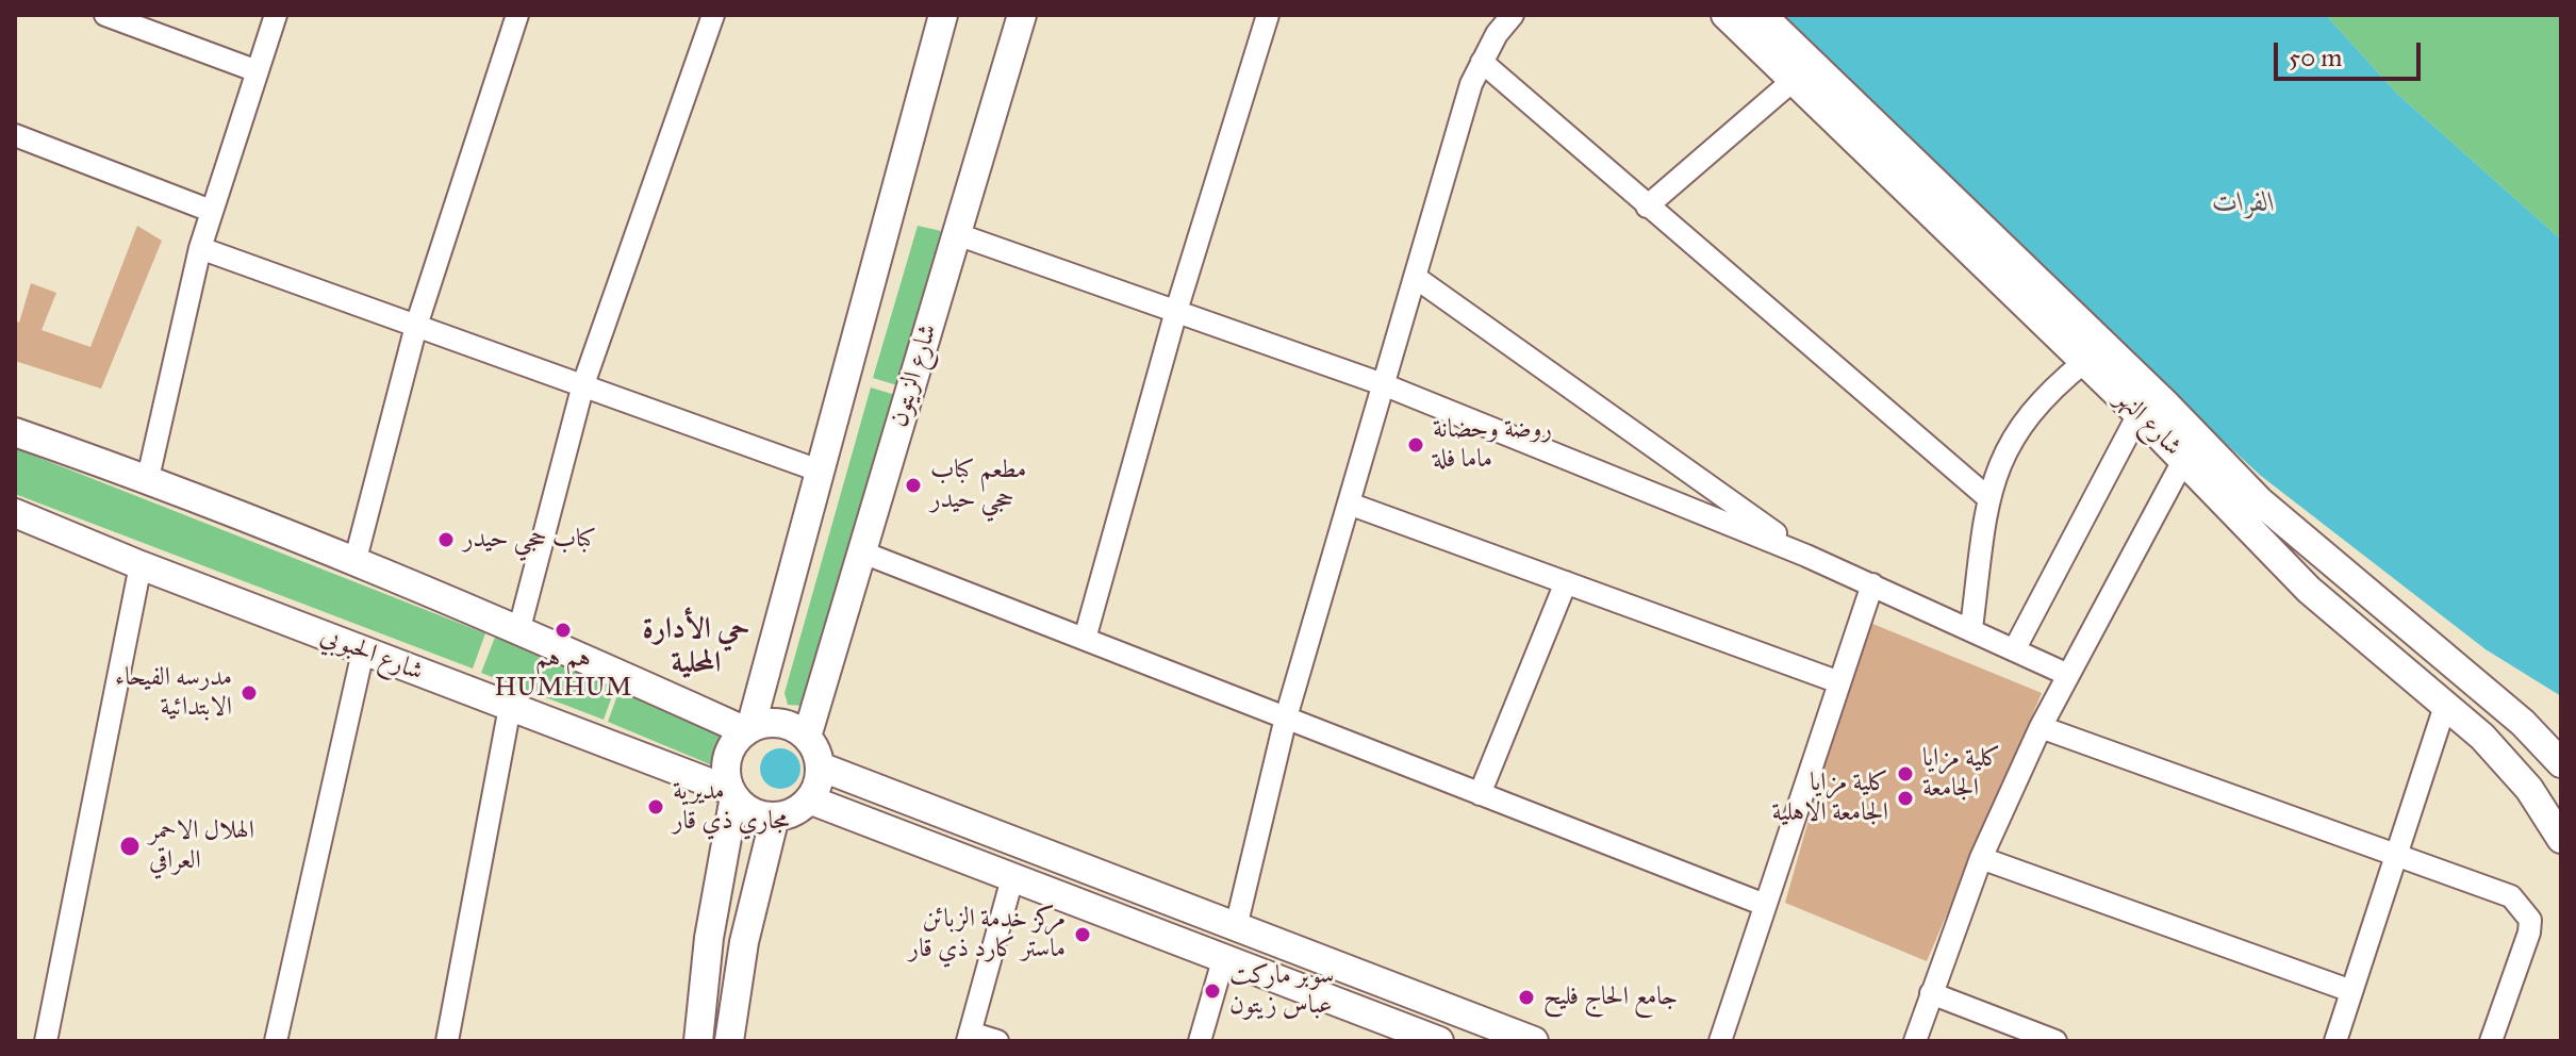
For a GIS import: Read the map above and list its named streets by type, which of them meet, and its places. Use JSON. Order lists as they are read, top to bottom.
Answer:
{
  "streets": {
    "main road": ["شارع الزيتون", "شارع النهر", "شارع الحبوبي"]
  },
  "crossings": [
    ["شارع الزيتون", "شارع الحبوبي"]
  ],
  "districts": ["حي الأدارة المحلية"],
  "water": ["الفرات"],
  "places": [
    "روضة وحضانة ماما فلة",
    "مطعم كباب حجي حيدر",
    "كباب حجي حيدر",
    "هم هم HUMHUM",
    "مدرسه الفيحاء الابتدائية",
    "كلية مزايا الجامعة",
    "كلية مزايا الجامعة الاهلية",
    "مديرية مجاري ذي قار",
    "الهلال الاحمر العراقي",
    "مركز خدمة الزبائن ماستر كارد ذي قار",
    "سوبر ماركت عباس زيتون",
    "جامع الحاج فليح"
  ],
  "scale_bar": "50 m"
}
